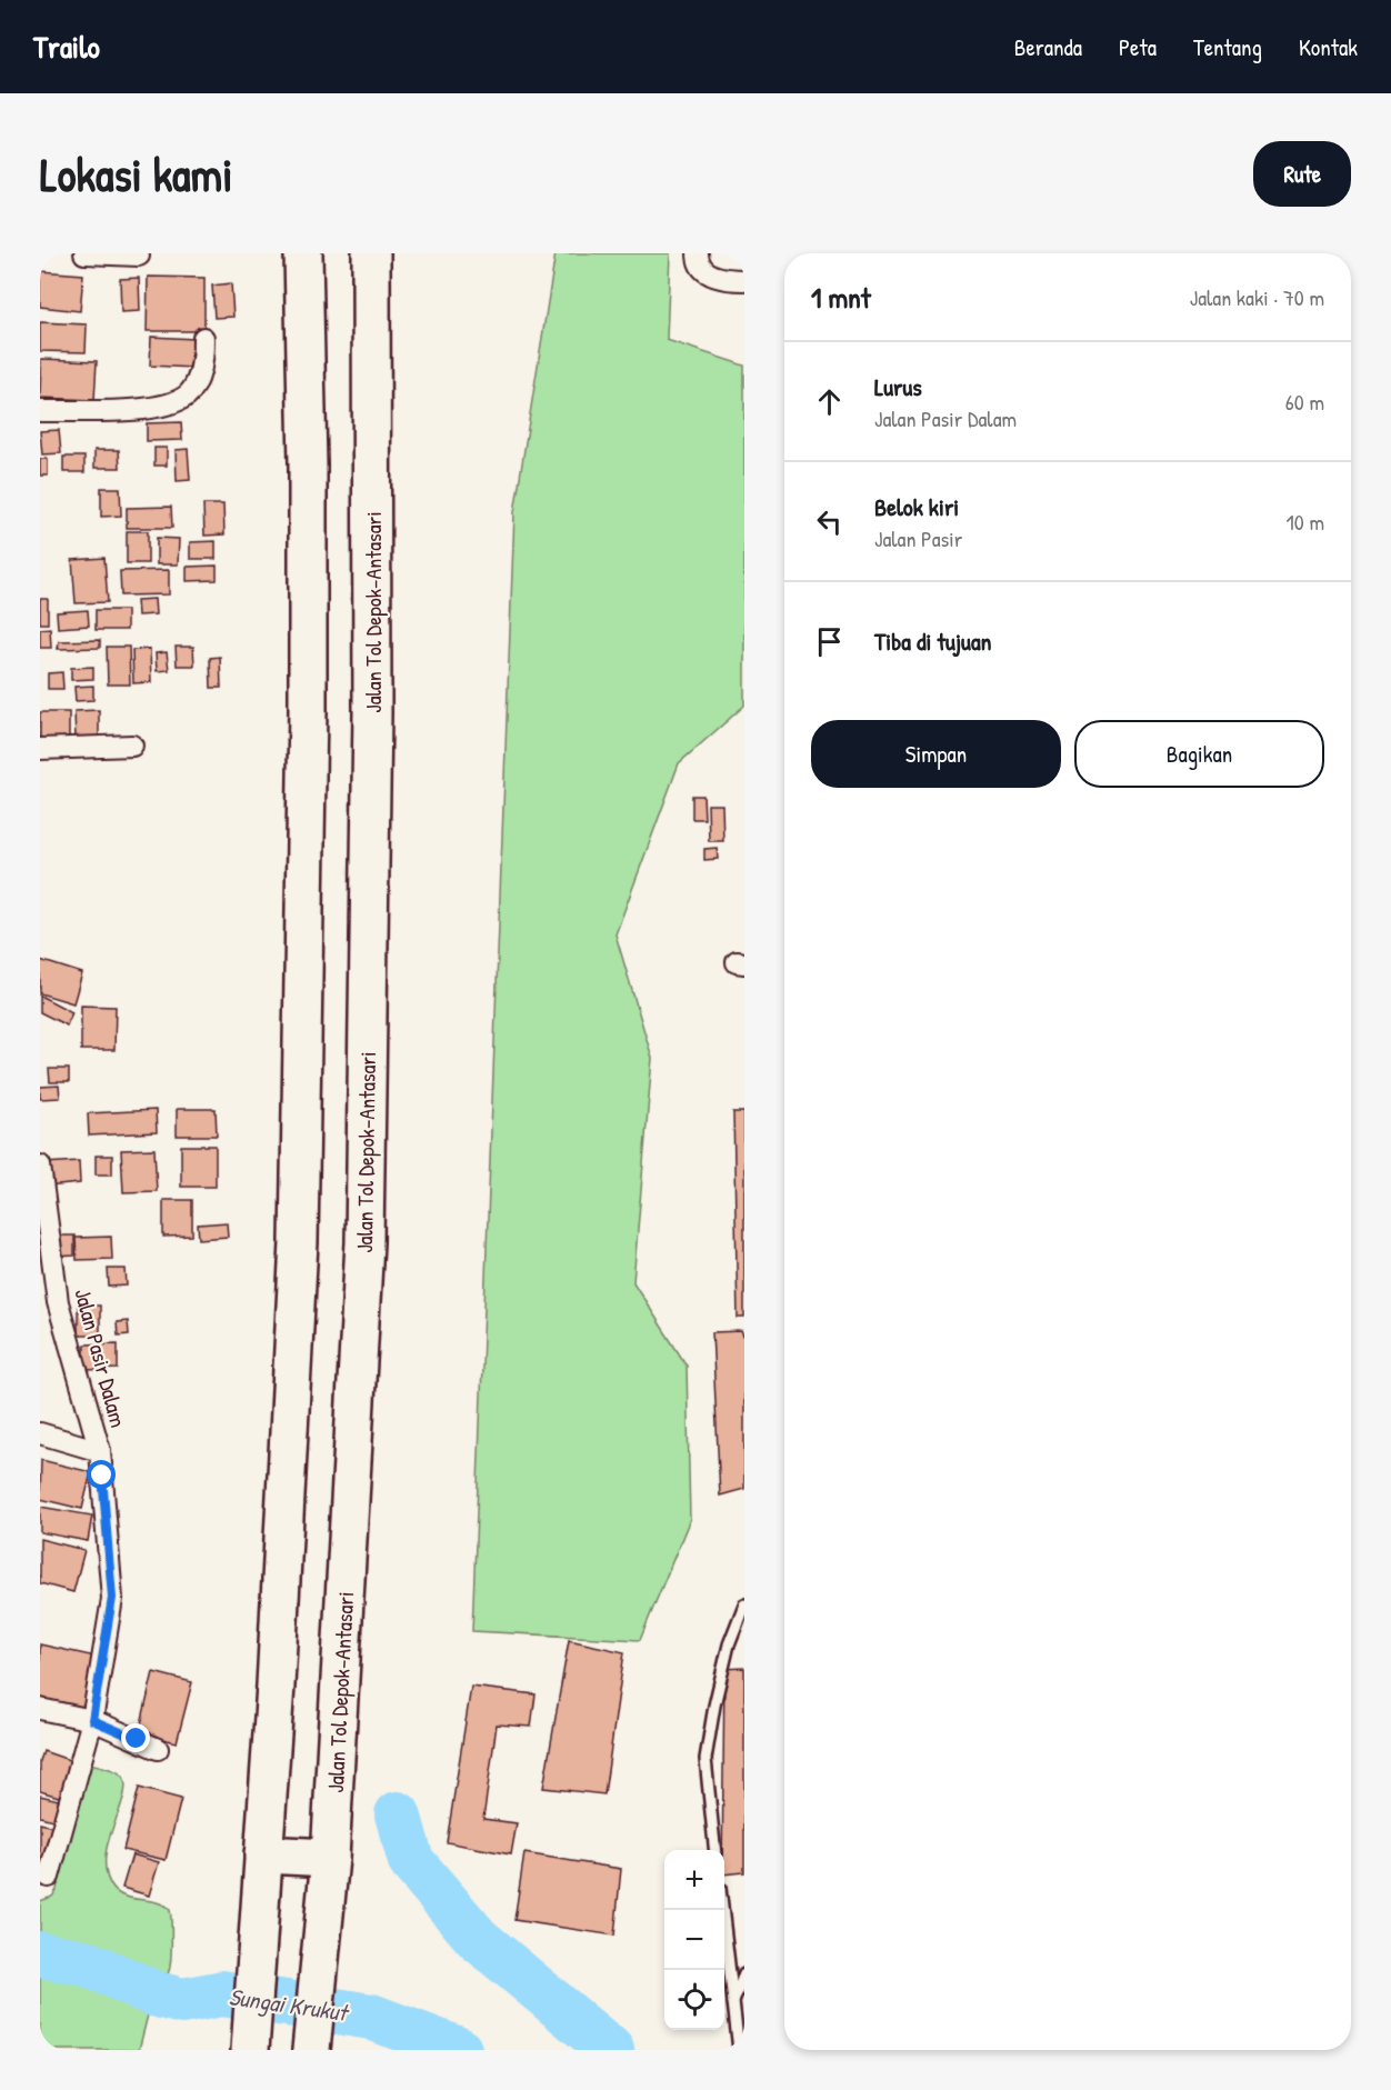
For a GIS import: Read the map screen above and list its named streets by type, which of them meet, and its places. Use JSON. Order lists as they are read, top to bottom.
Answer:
{
  "streets": {
    "highway": ["Jalan Tol Depok–Antasari"],
    "street": ["Jalan Pasir Dalam"]
  },
  "water": ["Sungai Krukut"],
  "page": {
    "header": "Trailo",
    "nav": [
      "Beranda",
      "Peta",
      "Tentang",
      "Kontak"
    ],
    "buttons": [
      "Rute",
      ["Simpan", "Bagikan"]
    ],
    "title": "Lokasi kami",
    "heading": ["1 mnt", "Jalan kaki · 70 m"],
    "list": [
      ["Lurus", "Jalan Pasir Dalam", "60 m"],
      ["Belok kiri", "Jalan Pasir", "10 m"],
      "Tiba di tujuan"
    ],
    "map_buttons": ["+", "−"]
  }
}
